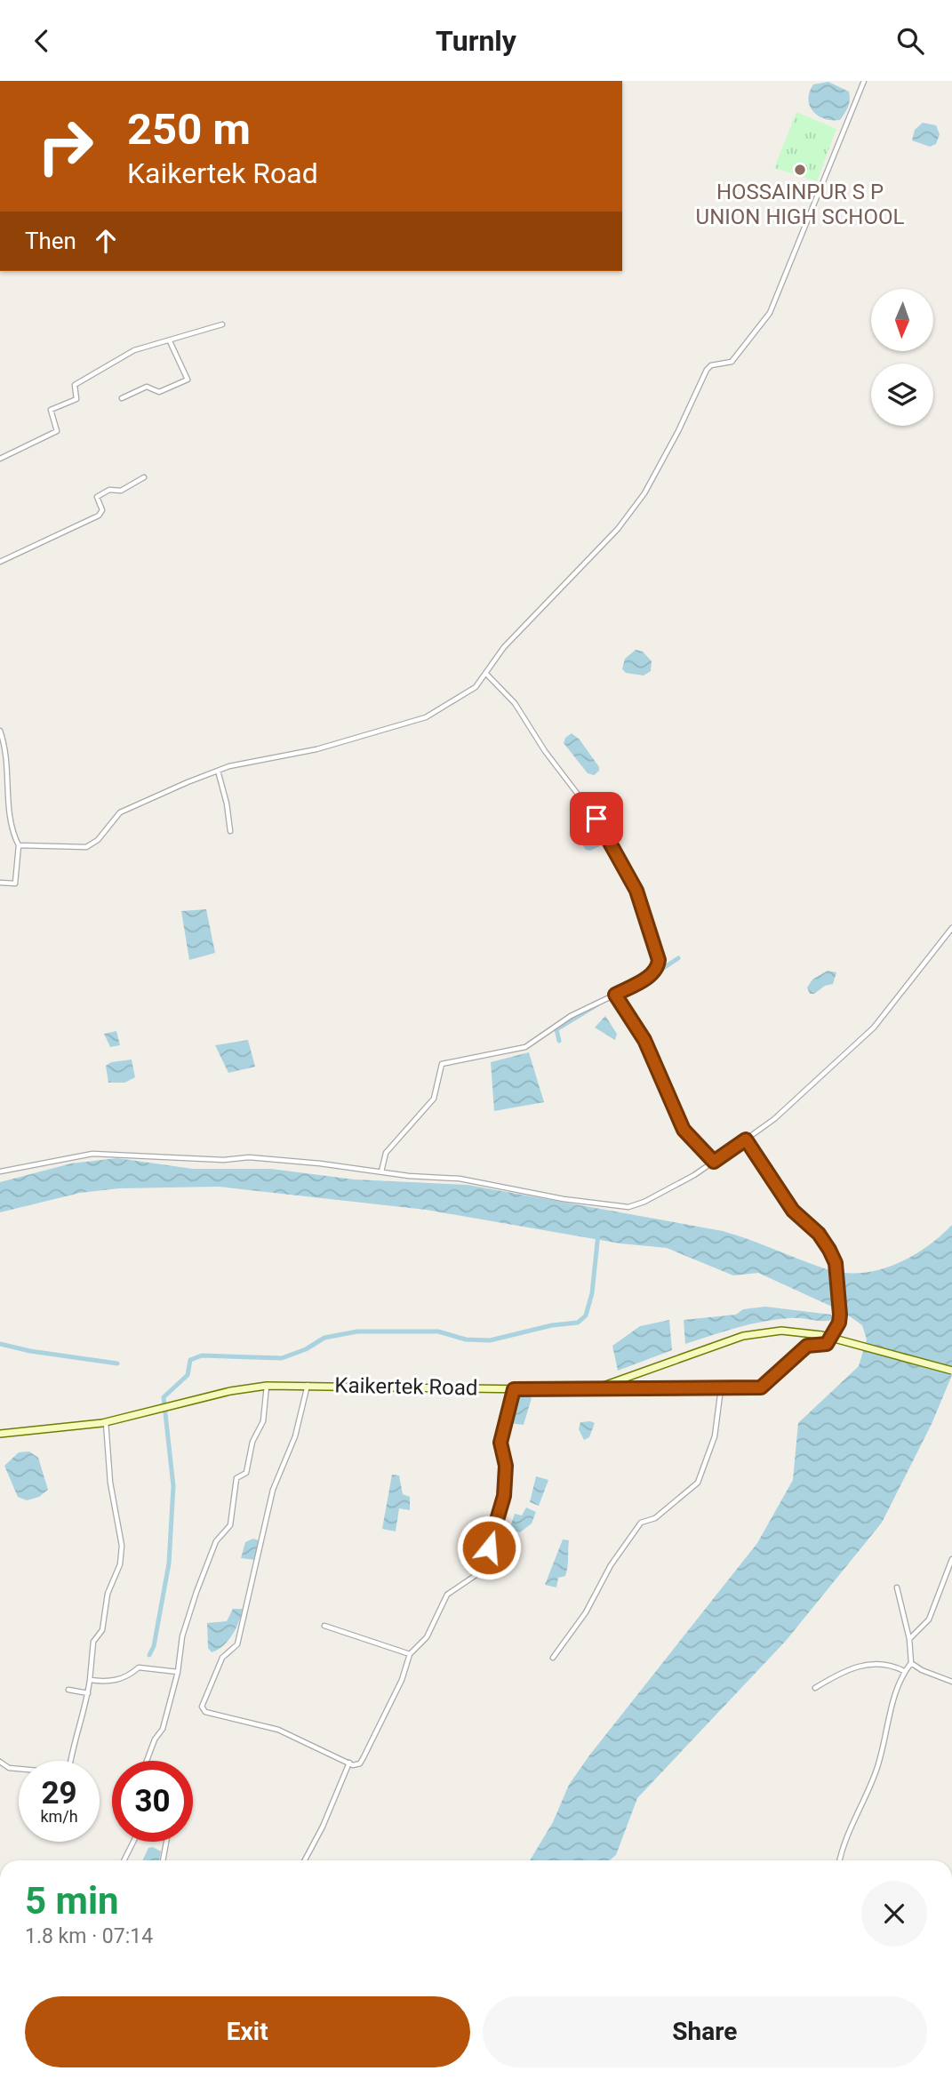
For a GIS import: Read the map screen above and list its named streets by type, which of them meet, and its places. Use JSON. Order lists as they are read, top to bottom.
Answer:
{
  "streets": {
    "main road": ["Kaikertek Road"]
  },
  "places": ["HOSSAINPUR S P UNION HIGH SCHOOL"],
  "north": "bottom",
  "page": {
    "header": "Turnly",
    "turn": ["250 m", "Kaikertek Road"],
    "then": "Then",
    "speed": "29 km/h",
    "limit": "30",
    "heading": ["5 min", "1.8 km · 07:14"],
    "buttons": ["Exit", "Share"]
  }
}
